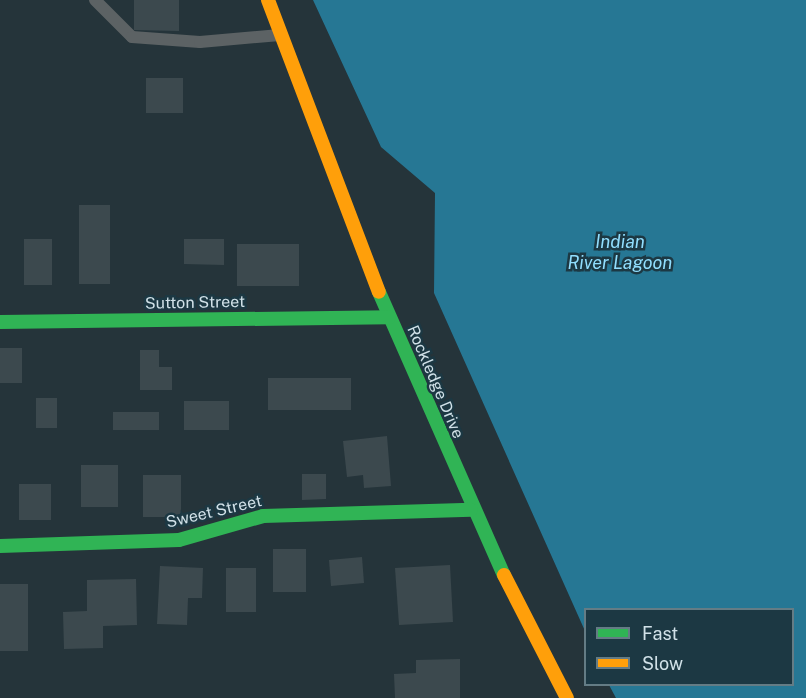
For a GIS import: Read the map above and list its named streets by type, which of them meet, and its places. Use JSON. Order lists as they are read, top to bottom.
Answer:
{
  "streets": {
    "street": ["Sutton Street", "Rockledge Drive", "Sweet Street"]
  },
  "crossings": [
    ["Sutton Street", "Rockledge Drive"],
    ["Rockledge Drive", "Sweet Street"]
  ],
  "water": ["Indian River Lagoon"],
  "legend": ["Fast", "Slow"]
}
